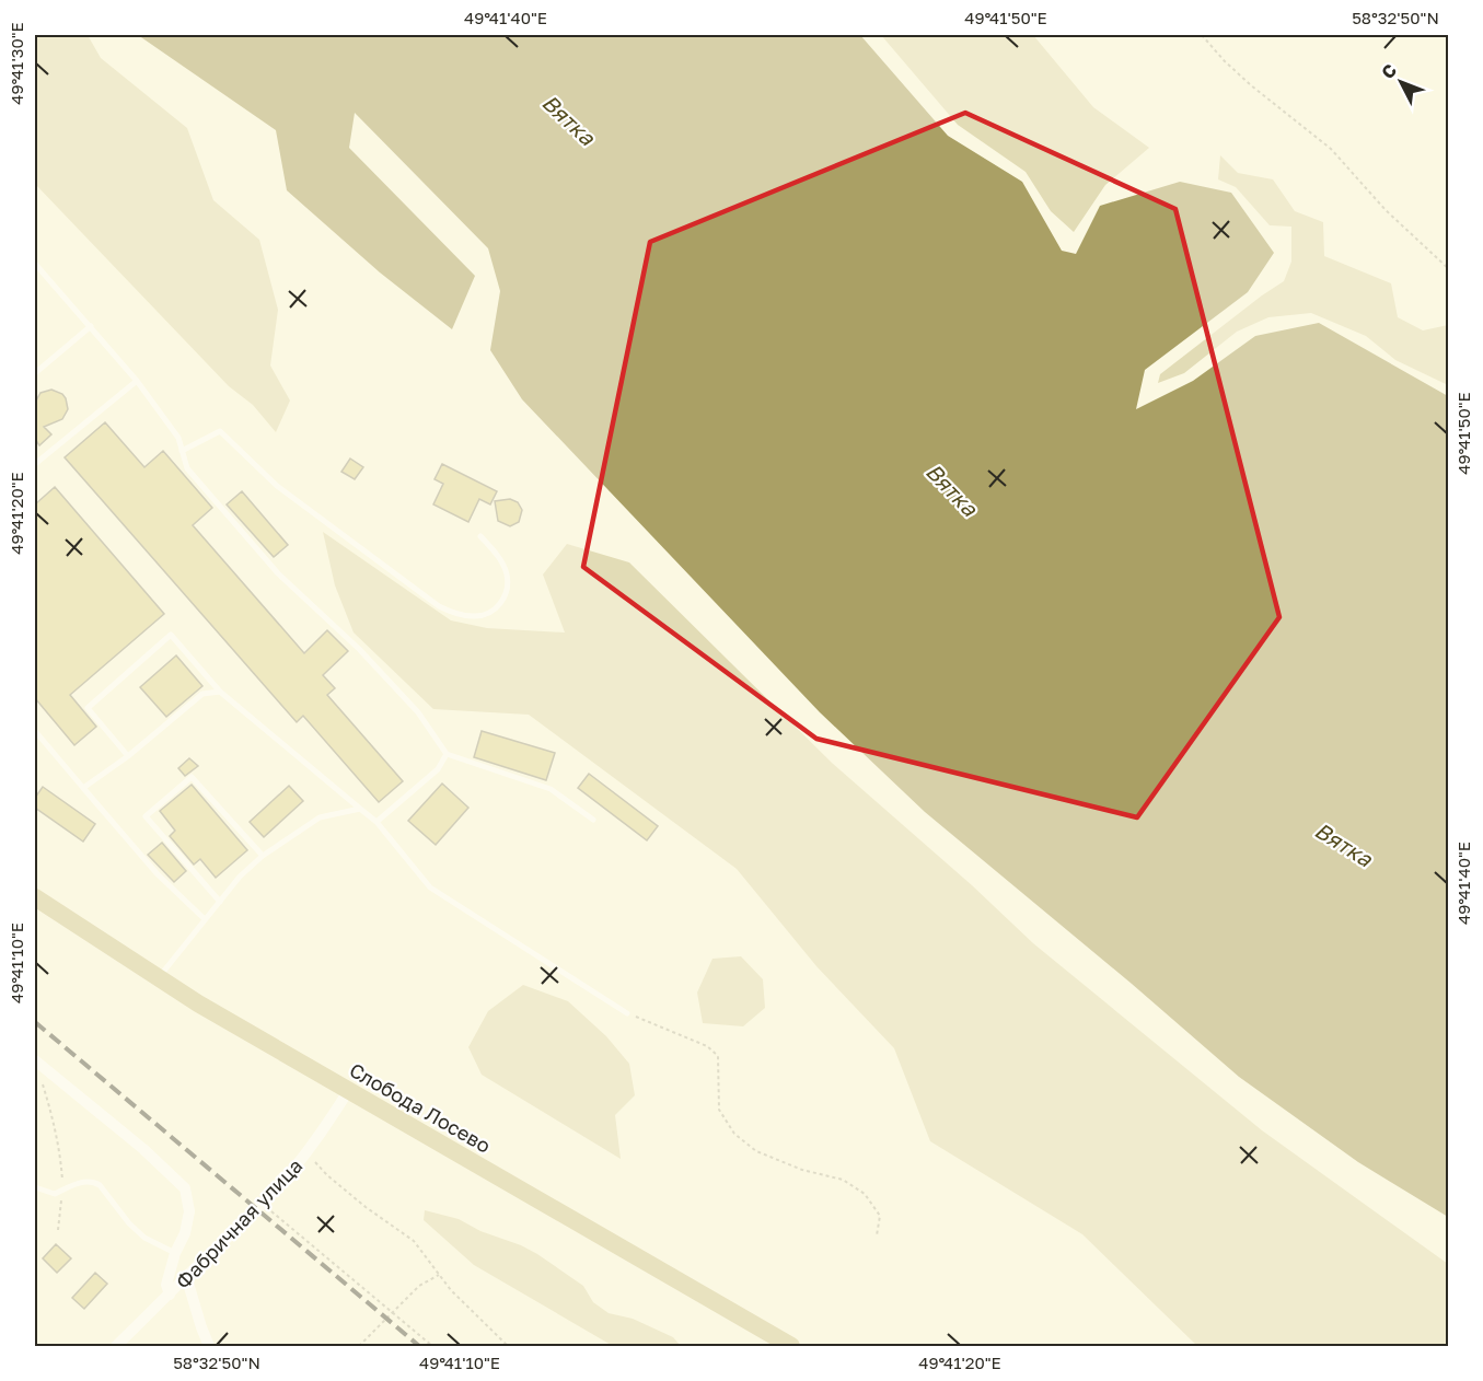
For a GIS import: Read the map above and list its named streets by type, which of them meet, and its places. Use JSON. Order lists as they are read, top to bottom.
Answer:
{
  "streets": {
    "main road": ["Слобода Лосево"],
    "street": ["Фабричная улица"]
  },
  "crossings": [
    ["Слобода Лосево", "Фабричная улица"]
  ],
  "water": ["Вятка"],
  "north": "top left",
  "coordinates": [
    "49°41'40\"E",
    "49°41'50\"E",
    "58°32'50\"N",
    "49°41'30\"E",
    "49°41'20\"E",
    "49°41'10\"E"
  ]
}
